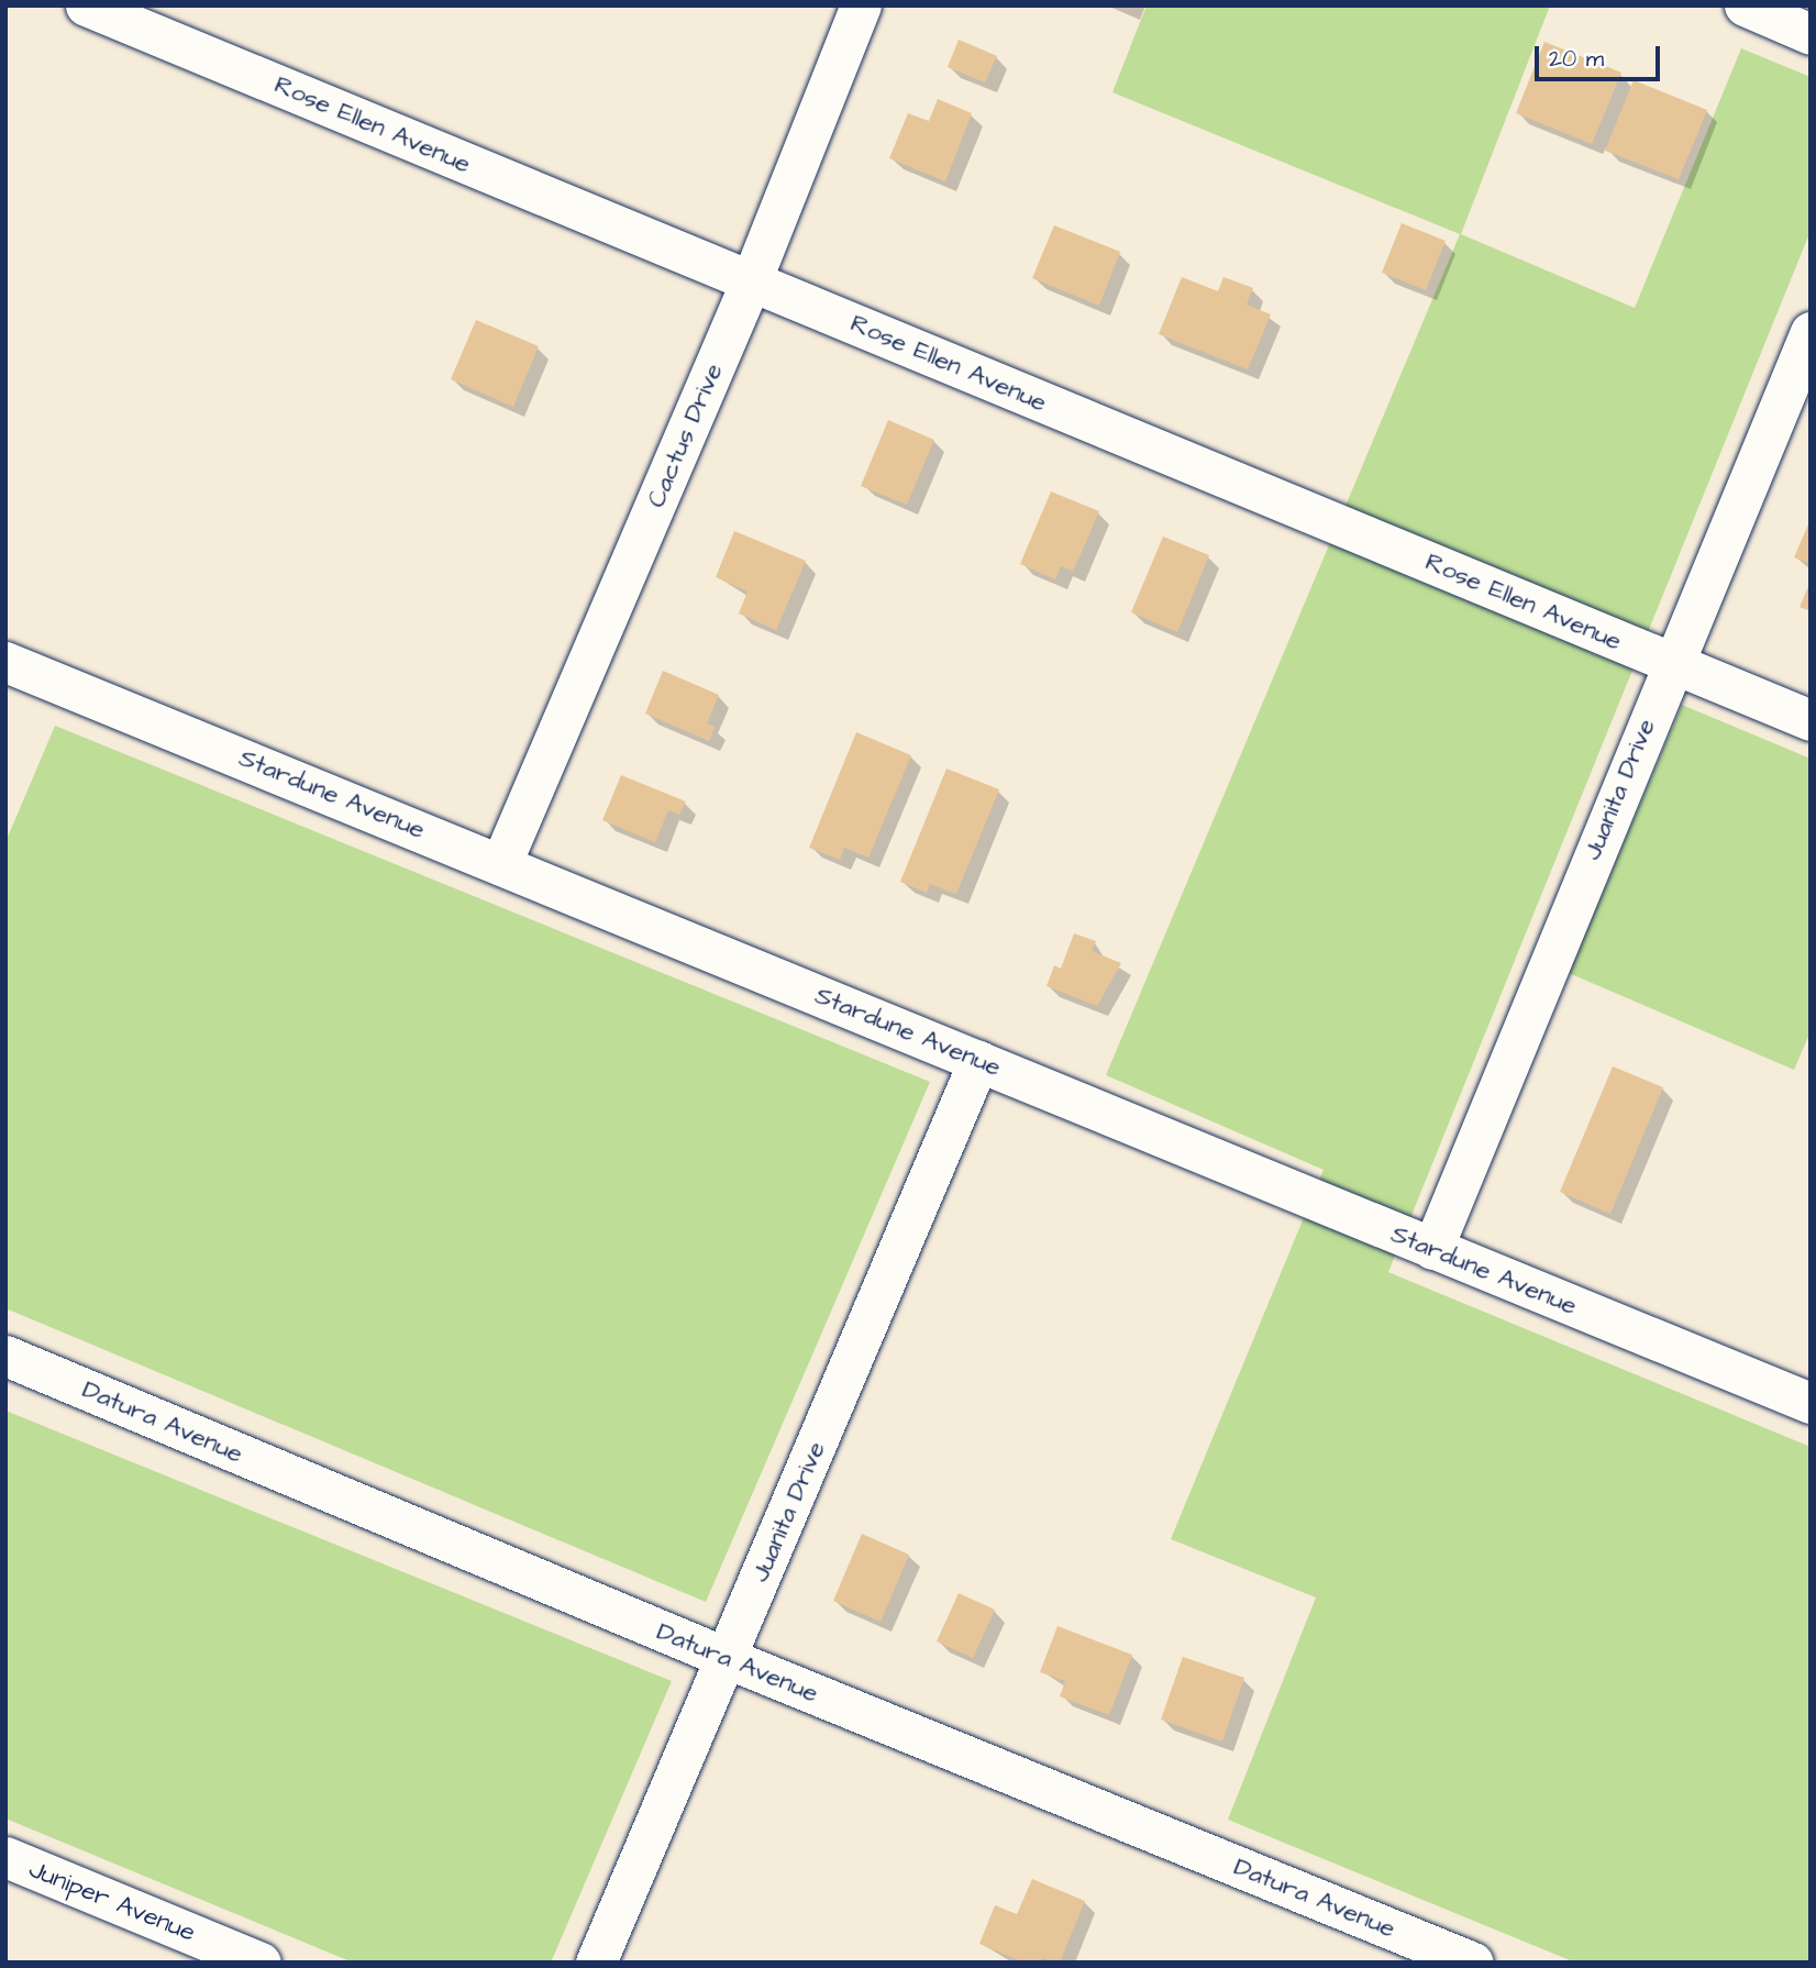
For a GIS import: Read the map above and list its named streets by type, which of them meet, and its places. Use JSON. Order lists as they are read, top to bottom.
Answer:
{
  "streets": {
    "street": [
      "Rose Ellen Avenue",
      "Cactus Drive",
      "Juanita Drive",
      "Stardune Avenue",
      "Datura Avenue",
      "Juniper Avenue"
    ]
  },
  "crossings": [
    ["Rose Ellen Avenue", "Cactus Drive"],
    ["Rose Ellen Avenue", "Juanita Drive"],
    ["Cactus Drive", "Stardune Avenue"],
    ["Juanita Drive", "Stardune Avenue"],
    ["Juanita Drive", "Datura Avenue"]
  ],
  "scale_bar": "20 m"
}
